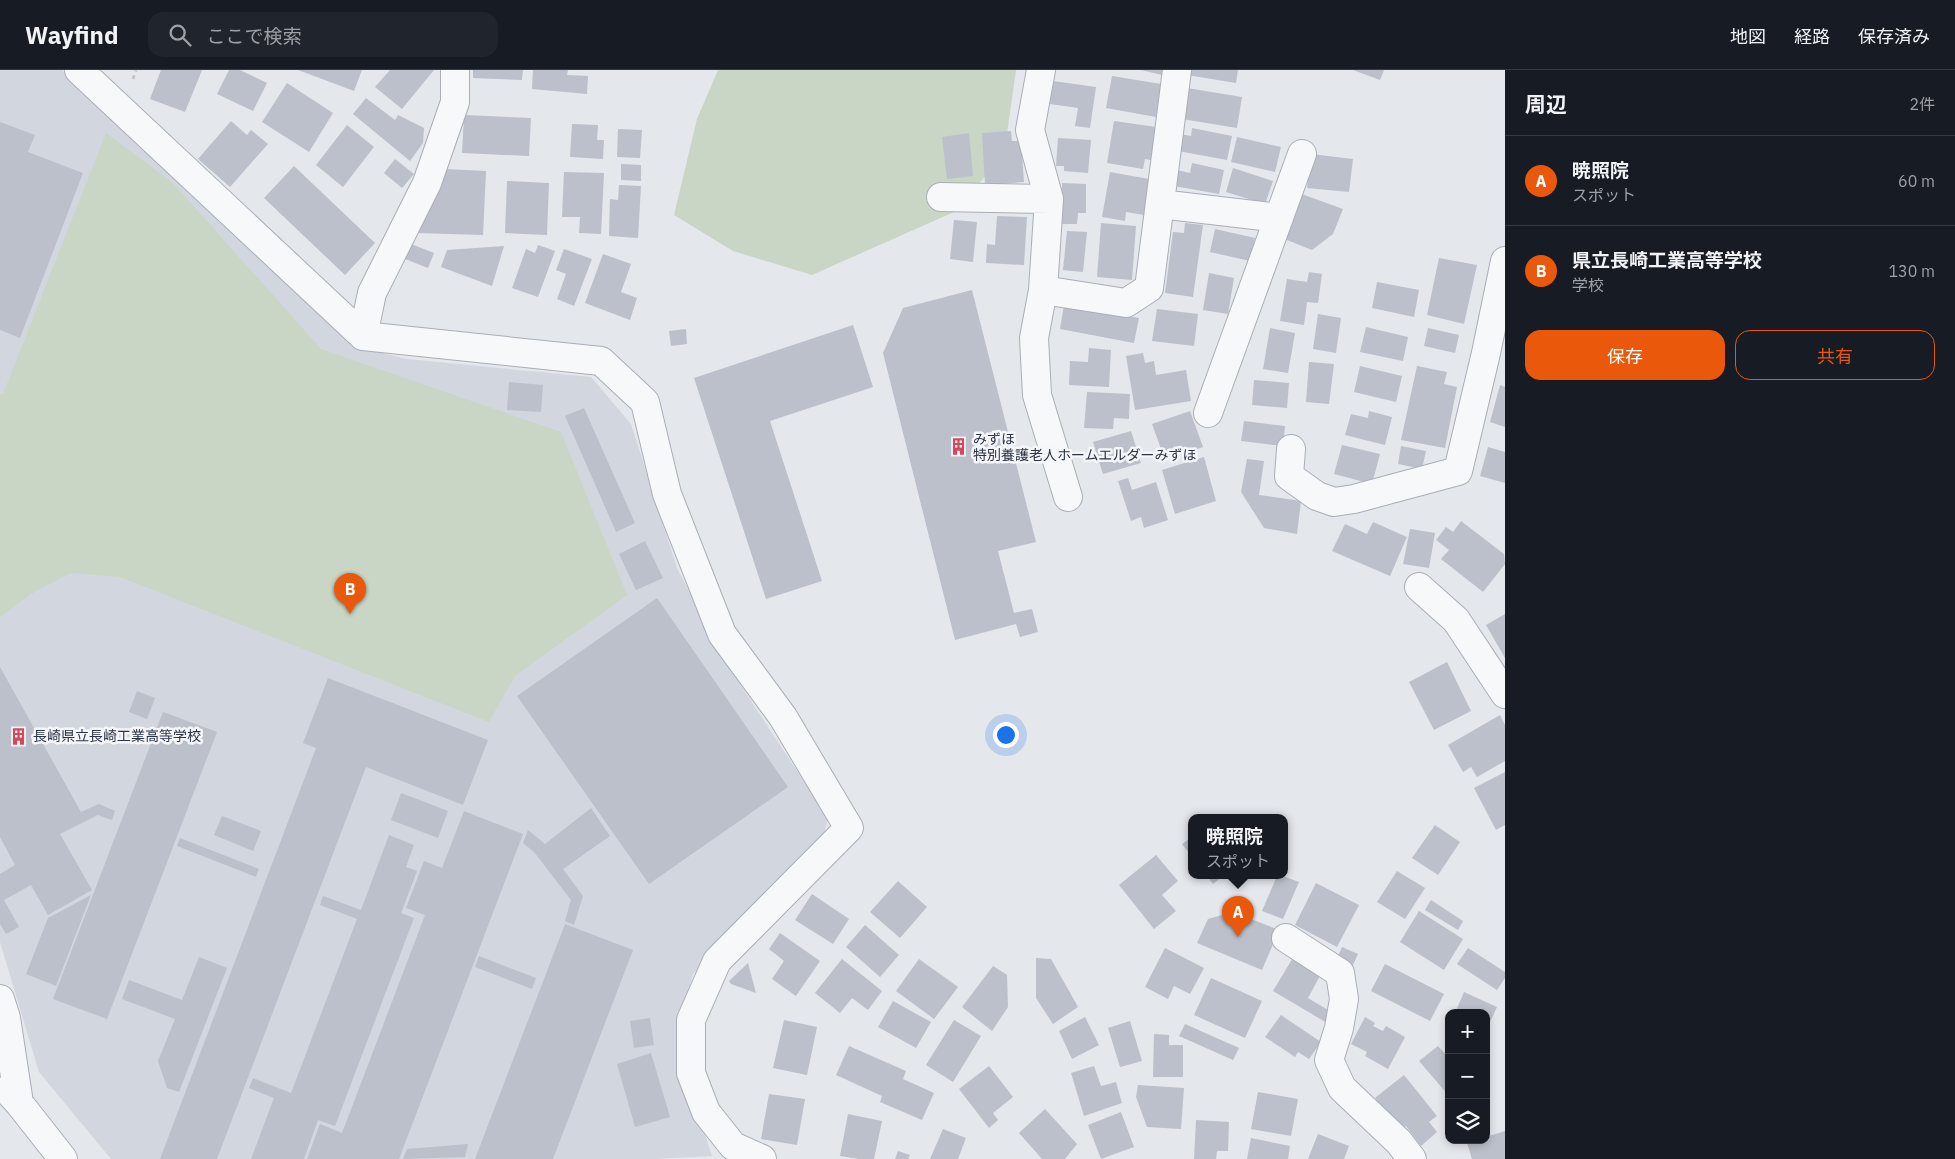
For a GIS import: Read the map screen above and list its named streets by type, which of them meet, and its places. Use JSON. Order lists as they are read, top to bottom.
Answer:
{
  "places": {
    "building": ["みずほ 特別養護老人ホームエルダーみずほ", "長崎県立長崎工業高等学校"]
  },
  "page": {
    "header": "Wayfind",
    "search": "ここで検索",
    "nav": ["地図", "経路", "保存済み"],
    "heading": ["周辺", "2件"],
    "list": [
      {
        "mark": "A",
        "name": "暁照院",
        "note": "スポット",
        "value": "60 m"
      },
      {
        "mark": "B",
        "name": "県立長崎工業高等学校",
        "note": "学校",
        "value": "130 m"
      }
    ],
    "buttons": ["保存", "共有"],
    "pins": ["B", "A"],
    "popup": ["暁照院", "スポット"],
    "map_buttons": ["+", "−"]
  }
}
